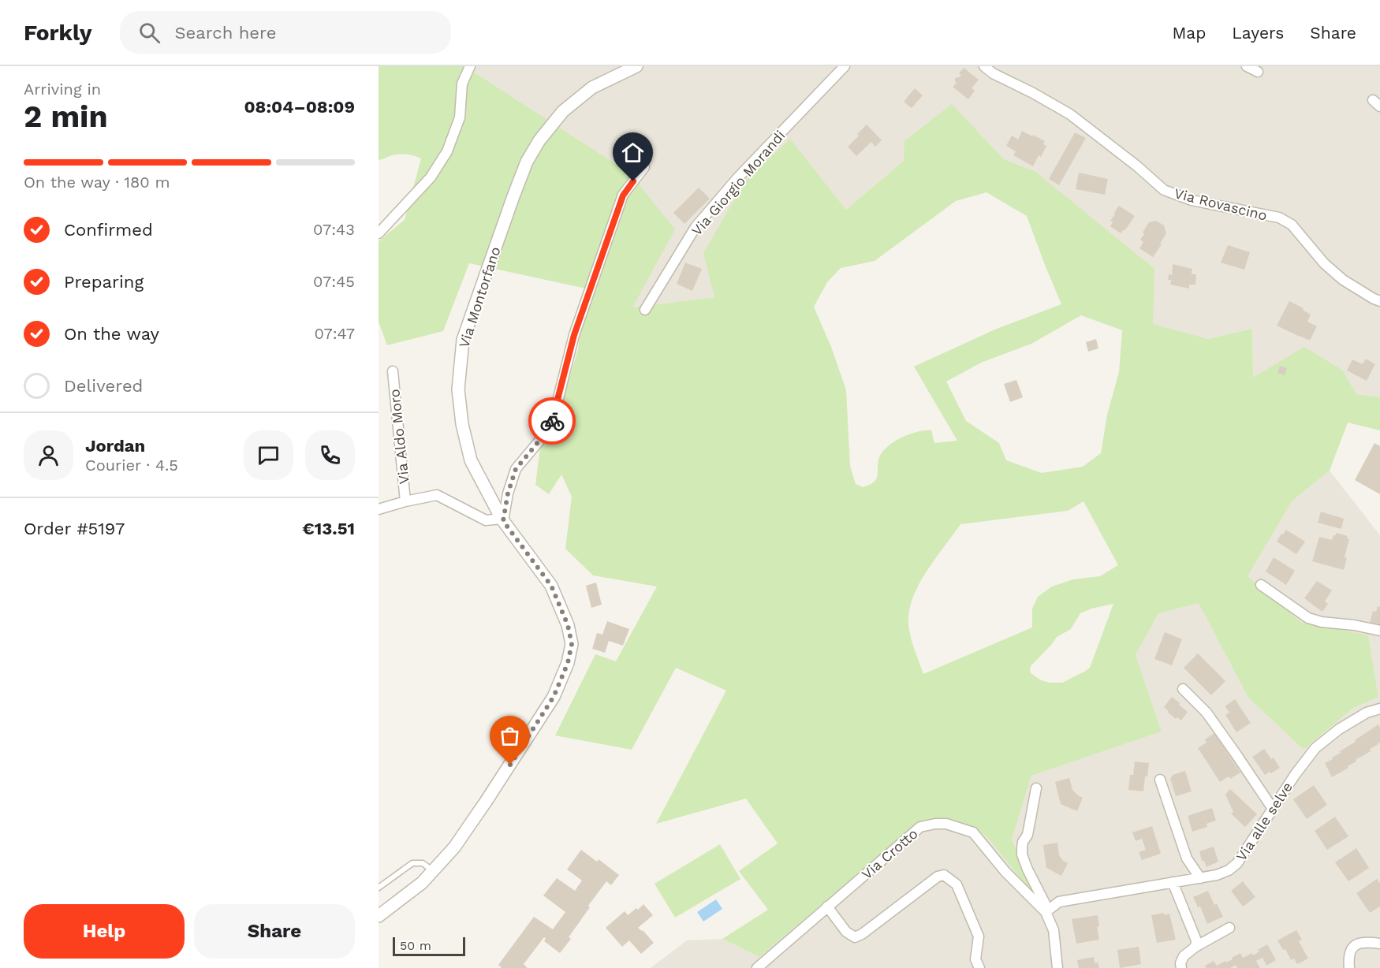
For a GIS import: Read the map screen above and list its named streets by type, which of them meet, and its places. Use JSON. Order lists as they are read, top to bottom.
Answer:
{
  "streets": {
    "street": [
      "Via Giorgio Morandi",
      "Via Rovascino",
      "Via Montorfano",
      "Via Aldo Moro",
      "Via alle selve",
      "Via Crotto"
    ]
  },
  "crossings": [
    ["Via alle selve", "Via Crotto"]
  ],
  "scale_bar": "50 m",
  "page": {
    "header": "Forkly",
    "search": "Search here",
    "nav": ["Map", "Layers", "Share"],
    "heading": ["2 min", "Arriving in", "08:04–08:09"],
    "panel": [
      "Jordan",
      "Courier · 4.5",
      "Order #5197",
      "€13.51"
    ],
    "bar": "On the way · 180 m",
    "list": [
      ["Confirmed", "07:43"],
      ["Preparing", "07:45"],
      ["On the way", "07:47"],
      "Delivered"
    ],
    "buttons": ["Help", "Share"],
    "scale": "50 m"
  }
}
